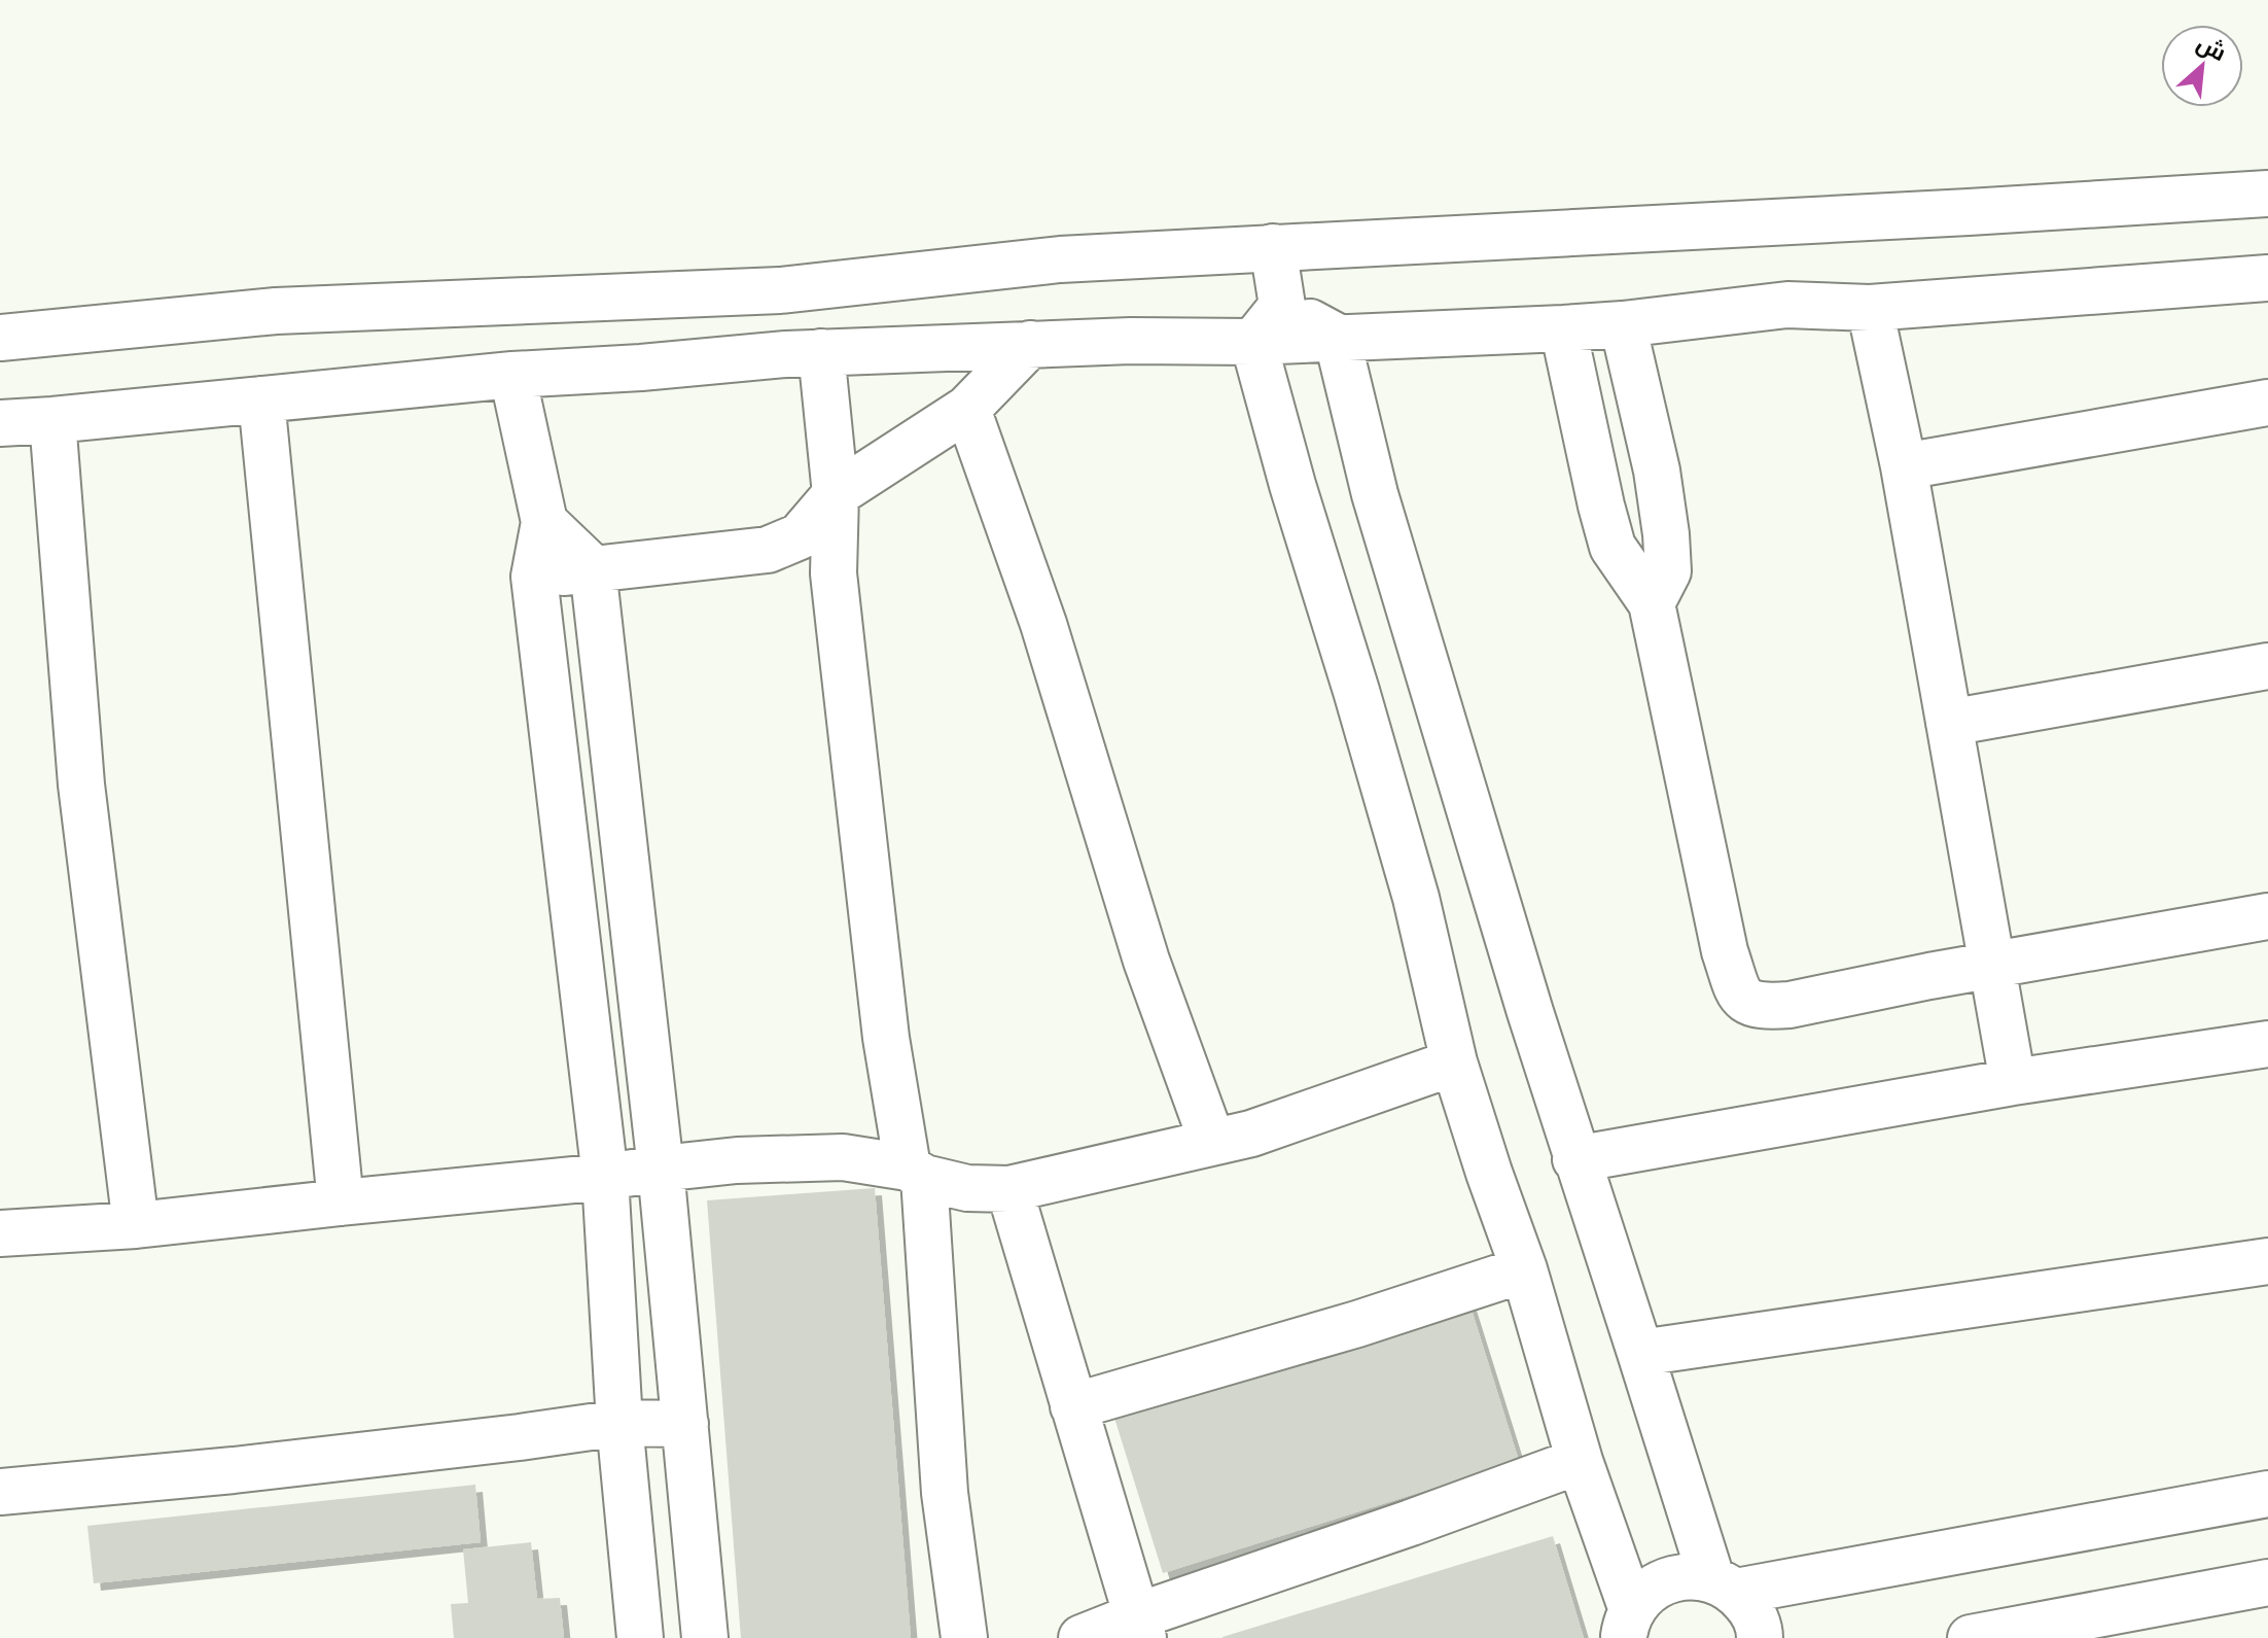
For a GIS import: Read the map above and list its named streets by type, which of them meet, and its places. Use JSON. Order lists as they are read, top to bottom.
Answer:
{
  "north": "top right"
}
